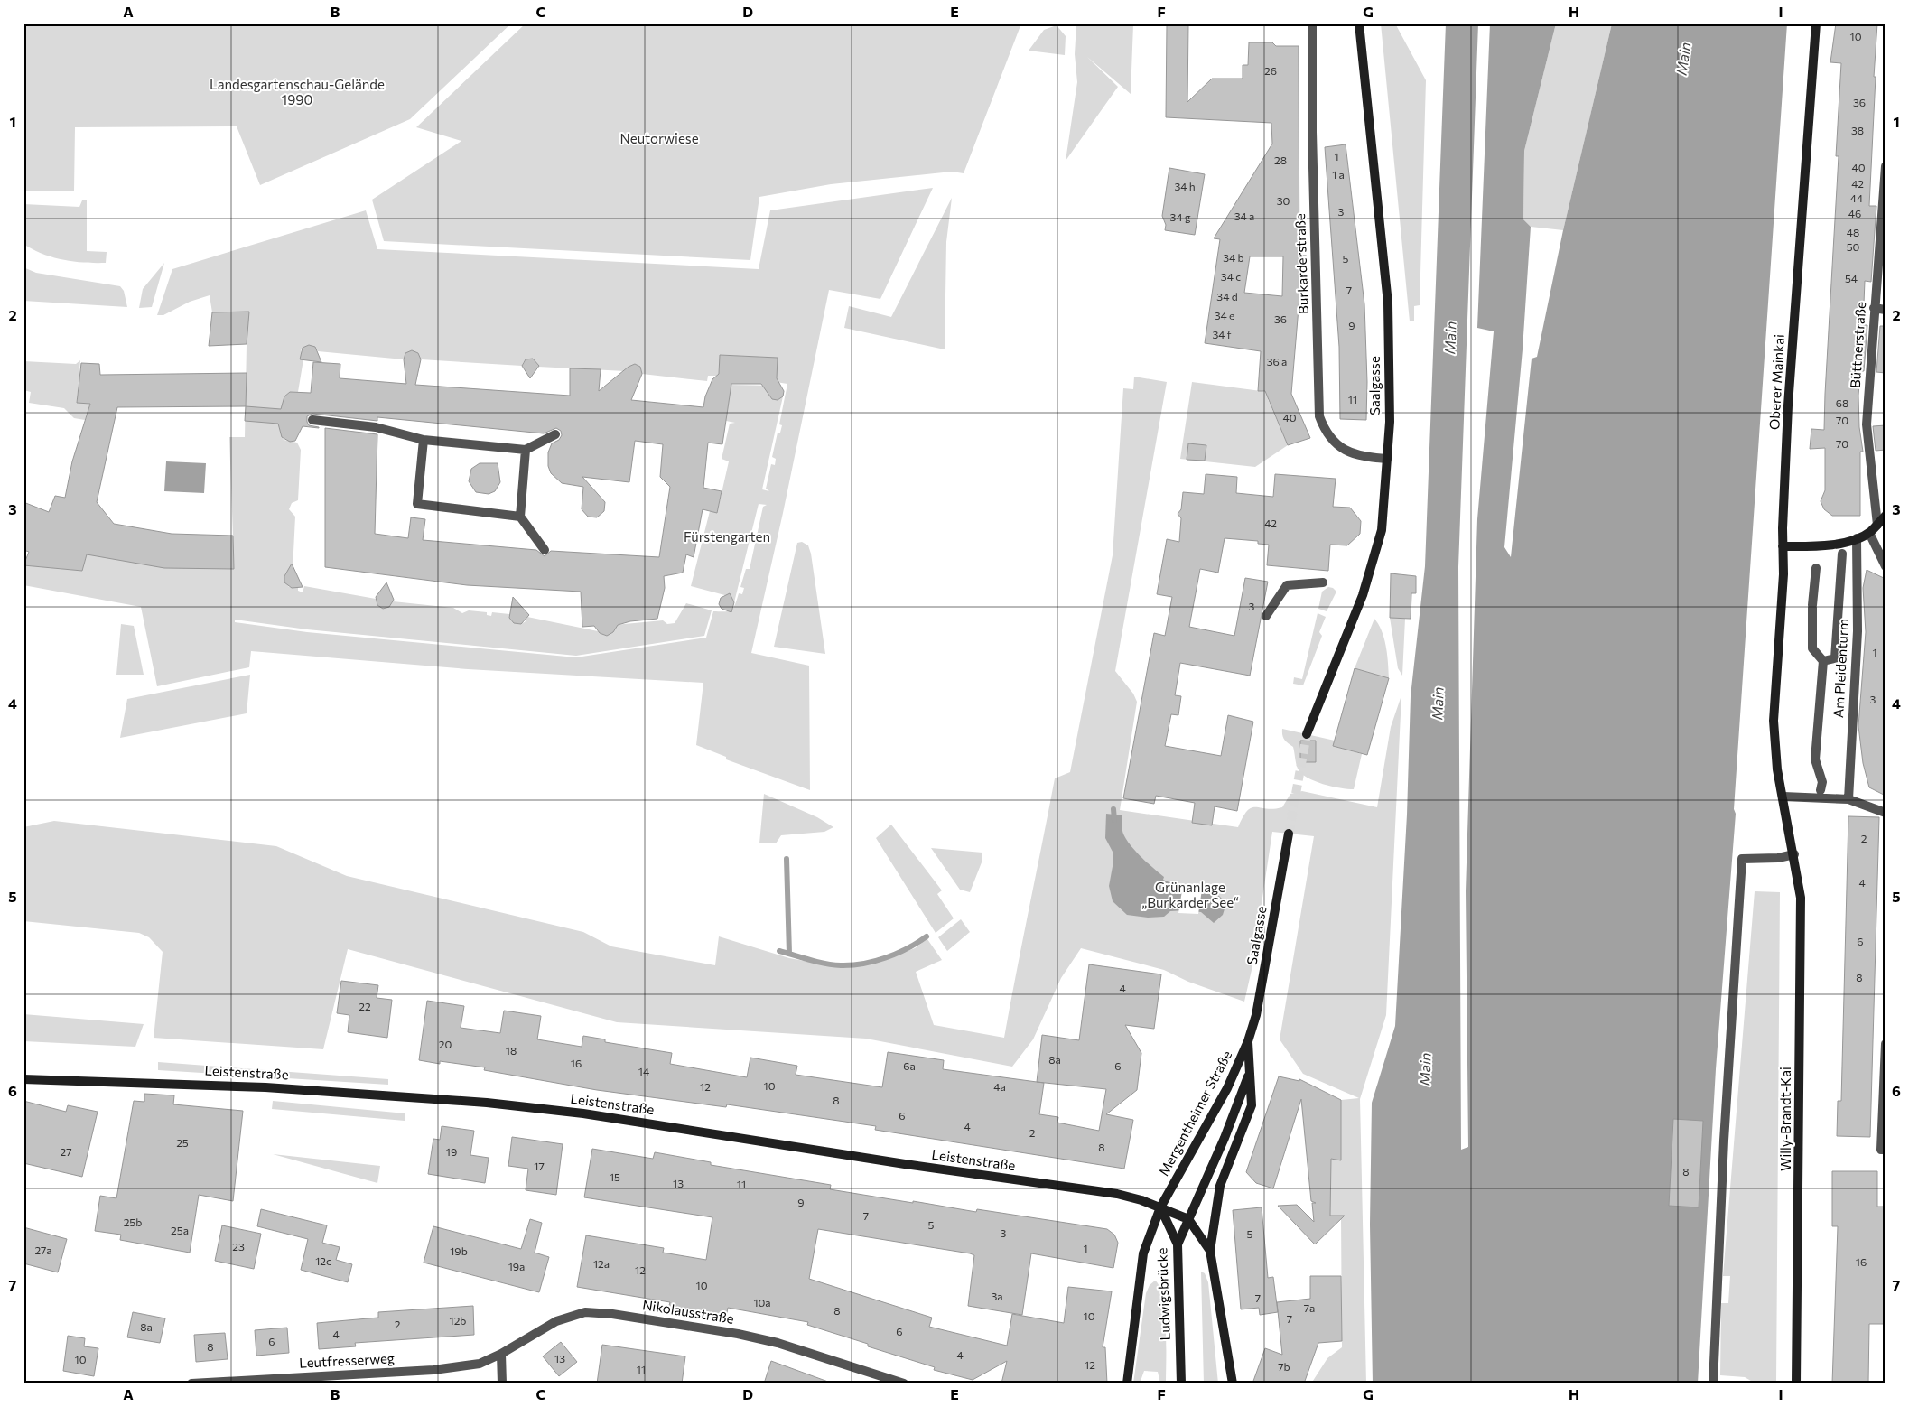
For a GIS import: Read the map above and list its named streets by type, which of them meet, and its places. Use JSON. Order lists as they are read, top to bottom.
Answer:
{
  "streets": {
    "main road": [
      "Oberer Mainkai",
      "Saalgasse",
      "Leistenstraße",
      "Mergentheimer Straße",
      "Willy-Brandt-Kai",
      "Ludwigsbrücke"
    ],
    "street": [
      "Burkarderstraße",
      "Büttnerstraße",
      "Am Pleidenturm",
      "Nikolausstraße",
      "Leutfresserweg"
    ]
  },
  "crossings": [
    ["Burkarderstraße", "Saalgasse"],
    ["Oberer Mainkai", "Willy-Brandt-Kai"],
    ["Saalgasse", "Mergentheimer Straße"],
    ["Leistenstraße", "Mergentheimer Straße"],
    ["Leistenstraße", "Ludwigsbrücke"],
    ["Mergentheimer Straße", "Ludwigsbrücke"],
    ["Nikolausstraße", "Leutfresserweg"]
  ],
  "water": ["Main"],
  "parks": [
    "Landesgartenschau-Gelände 1990",
    "Neutorwiese",
    "Fürstengarten",
    "Grünanlage „Burkarder See“"
  ],
  "house_numbers": [
    "10",
    "26",
    "36",
    "38",
    "1",
    "28",
    "40",
    "1 a",
    "42",
    "34 h",
    "44",
    "30",
    "3",
    "46",
    "34 a",
    "34 g",
    "48",
    "50",
    "34 b",
    "5",
    "34 c",
    "54",
    "7",
    "34 d",
    "34 e",
    "36",
    "9",
    "34 f",
    "36 a",
    "11",
    "68",
    "40",
    "70",
    "70",
    "42",
    "3",
    "1",
    "3",
    "2",
    "4",
    "6",
    "8",
    "4",
    "22",
    "20",
    "18",
    "8a",
    "16",
    "6a",
    "6",
    "14",
    "10",
    "12",
    "4a",
    "8",
    "6",
    "4",
    "2",
    "25",
    "8",
    "27",
    "19",
    "17",
    "8",
    "15",
    "13",
    "11",
    "9",
    "7",
    "25b",
    "5",
    "25a",
    "3",
    "5",
    "23",
    "1",
    "27a",
    "19b",
    "12c",
    "16",
    "12a",
    "19a",
    "12",
    "10",
    "3a",
    "7",
    "10a",
    "7a",
    "8",
    "10",
    "7",
    "12b",
    "2",
    "8a",
    "6",
    "4",
    "6",
    "8",
    "4",
    "13",
    "10",
    "12",
    "7b",
    "11"
  ],
  "grid": {
    "columns": [
      "A",
      "B",
      "C",
      "D",
      "E",
      "F",
      "G",
      "H",
      "I"
    ],
    "rows": [
      "1",
      "2",
      "3",
      "4",
      "5",
      "6",
      "7"
    ]
  }
}
